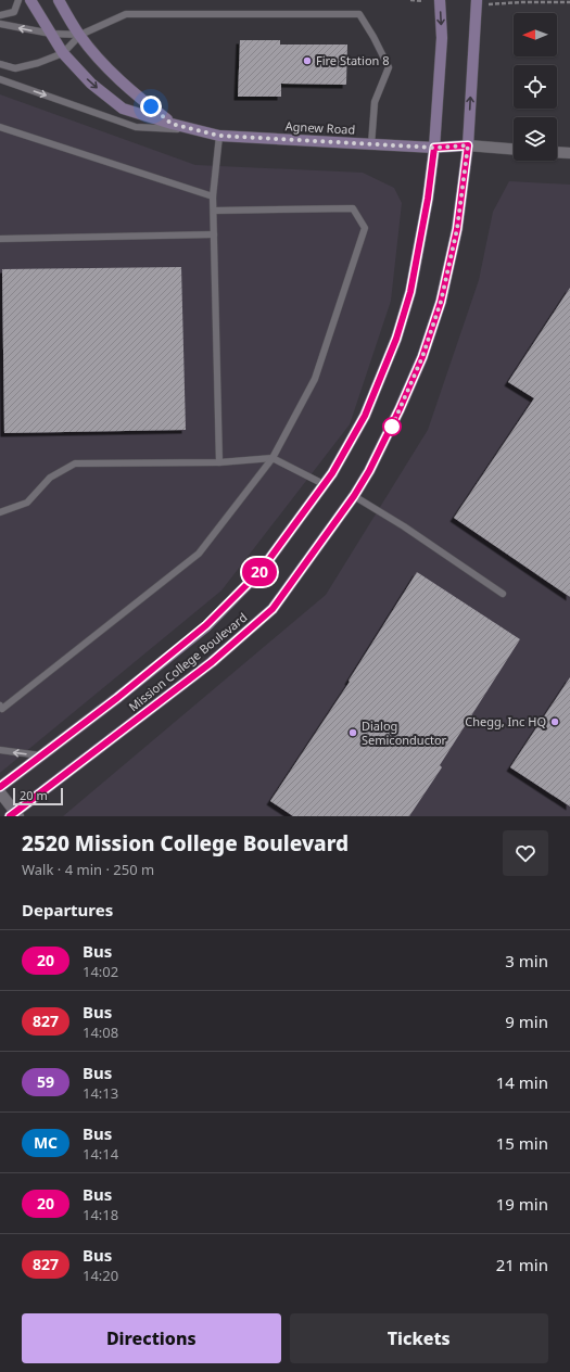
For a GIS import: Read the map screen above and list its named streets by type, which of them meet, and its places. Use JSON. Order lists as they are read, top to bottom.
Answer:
{
  "streets": {
    "main road": ["Agnew Road", "Mission College Boulevard"]
  },
  "crossings": [
    ["Agnew Road", "Mission College Boulevard"]
  ],
  "places": ["Fire Station 8", "Chegg, Inc HQ", "Dialog Semiconductor"],
  "lines": ["bus line 20"],
  "scale_bar": "20 m",
  "north": "left",
  "page": {
    "on_map": "20",
    "scale": "20 m",
    "heading": [
      ["2520 Mission College Boulevard", "Walk · 4 min · 250 m"],
      "Departures"
    ],
    "list": [
      {
        "mark": "20",
        "name": "Bus",
        "note": "14:02",
        "value": "3 min"
      },
      {
        "mark": "827",
        "name": "Bus",
        "note": "14:08",
        "value": "9 min"
      },
      {
        "mark": "59",
        "name": "Bus",
        "note": "14:13",
        "value": "14 min"
      },
      {
        "mark": "MC",
        "name": "Bus",
        "note": "14:14",
        "value": "15 min"
      },
      {
        "mark": "20",
        "name": "Bus",
        "note": "14:18",
        "value": "19 min"
      },
      {
        "mark": "827",
        "name": "Bus",
        "note": "14:20",
        "value": "21 min"
      }
    ],
    "buttons": ["Directions", "Tickets"]
  }
}
